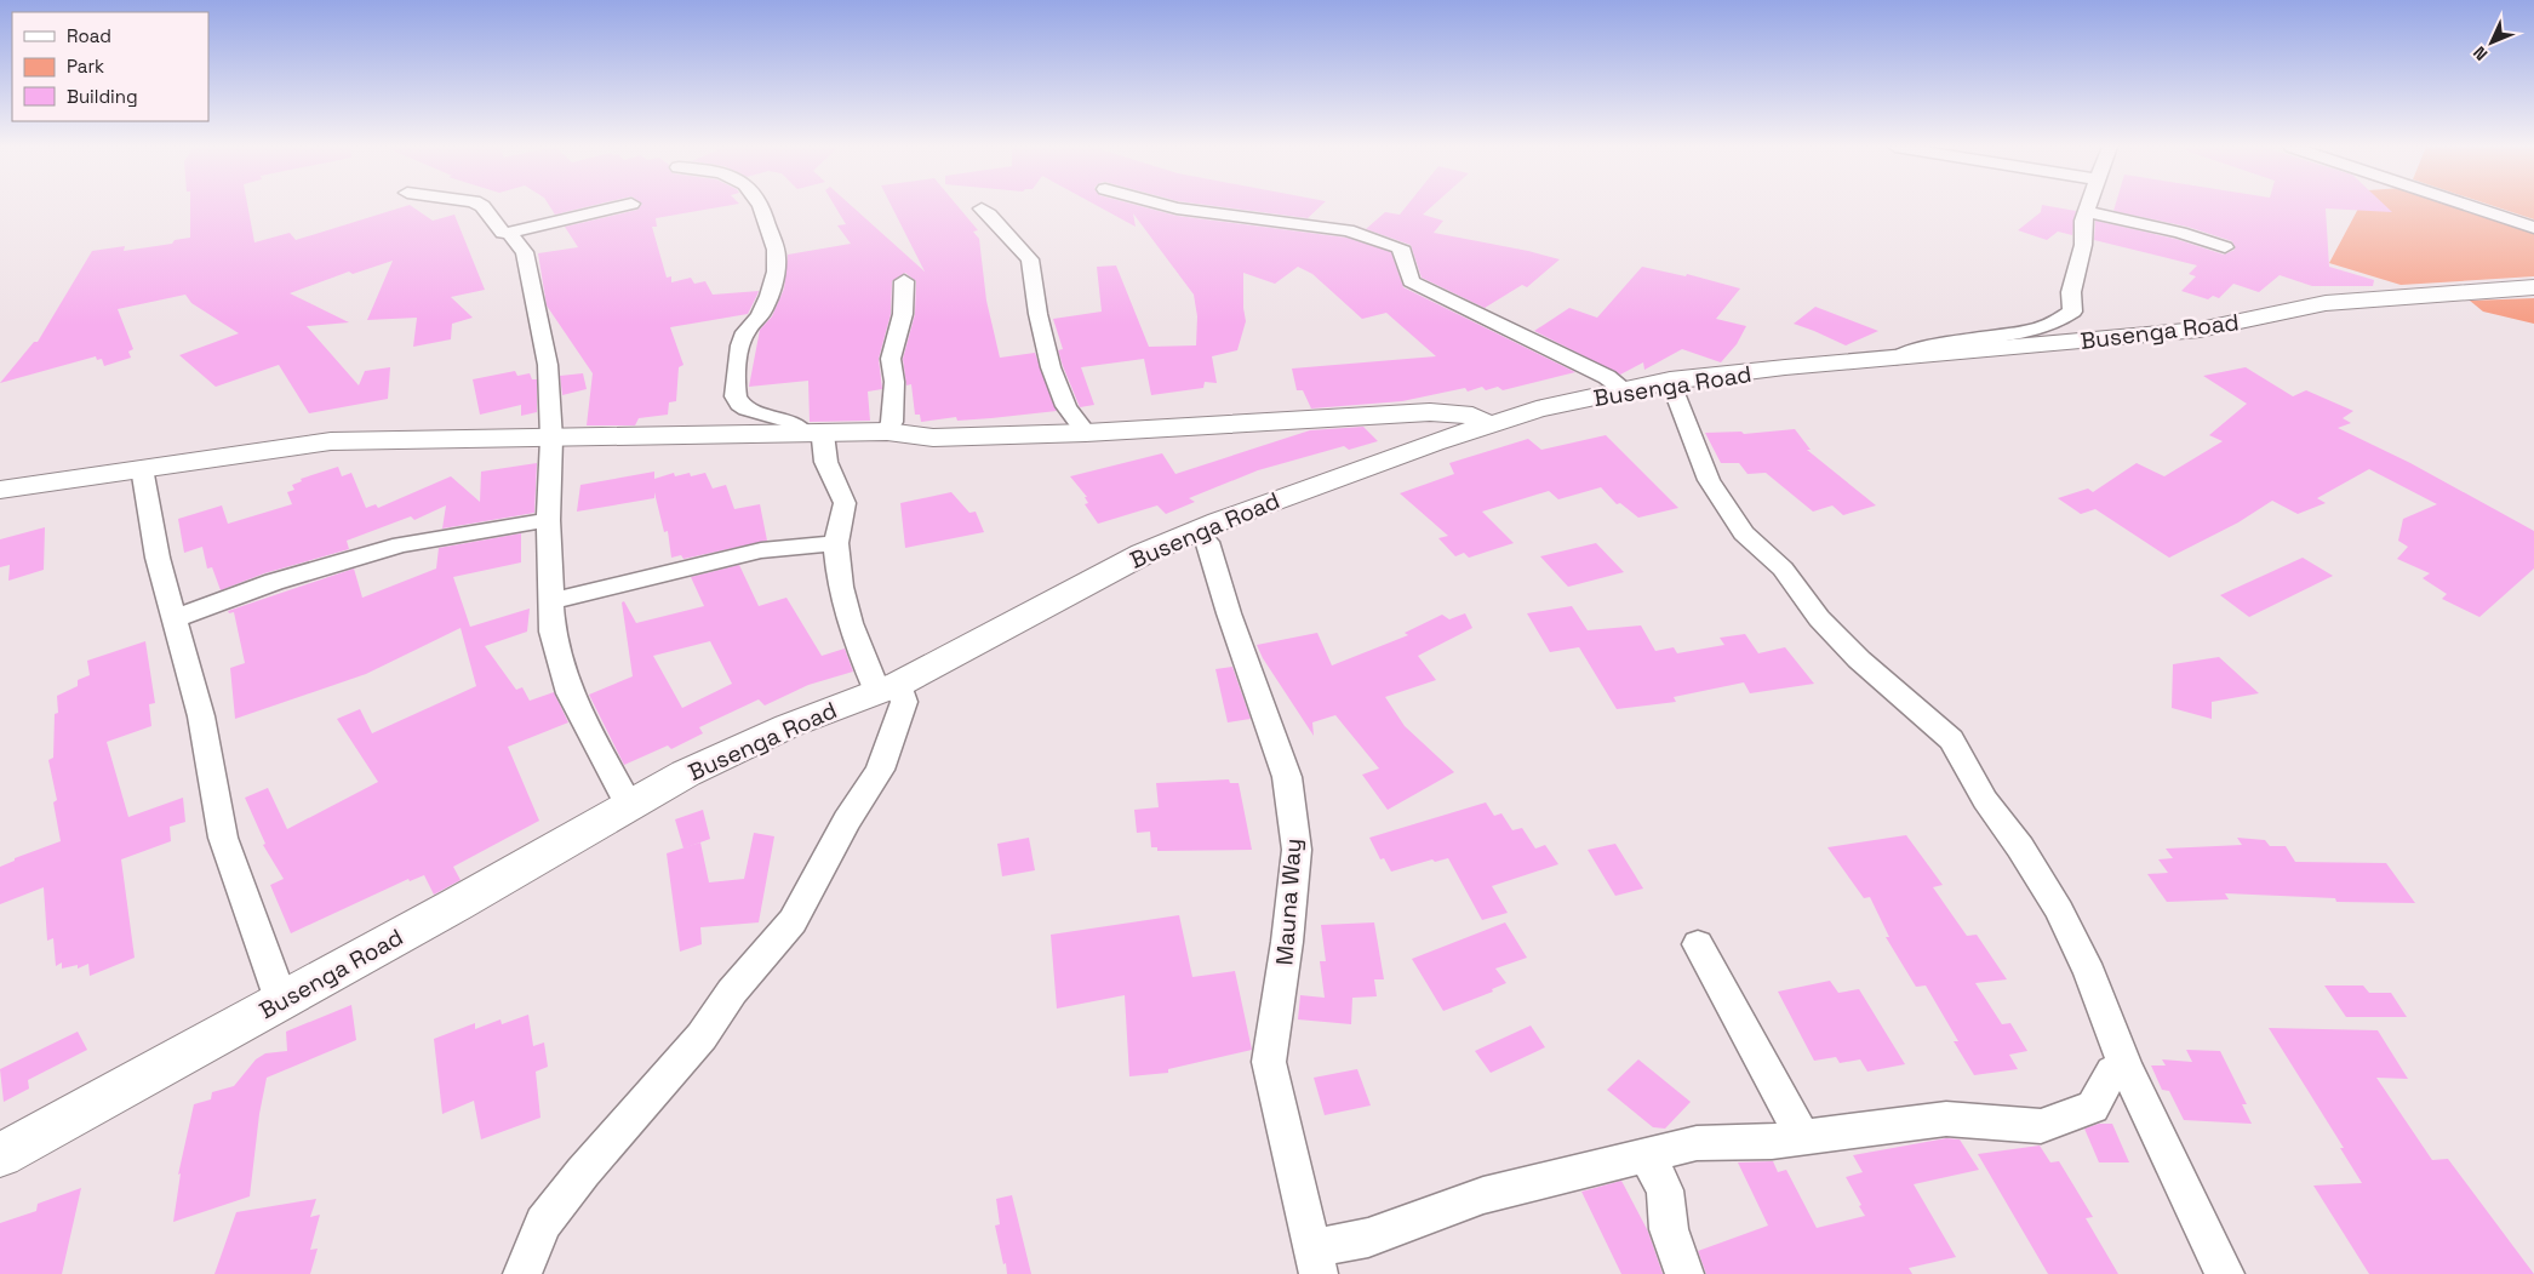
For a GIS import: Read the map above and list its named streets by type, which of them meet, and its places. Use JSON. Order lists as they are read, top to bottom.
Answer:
{
  "streets": {
    "street": ["Busenga Road", "Mauna Way"]
  },
  "crossings": [
    ["Busenga Road", "Mauna Way"]
  ],
  "legend": ["Road", "Park", "Building"],
  "north": "bottom left"
}
